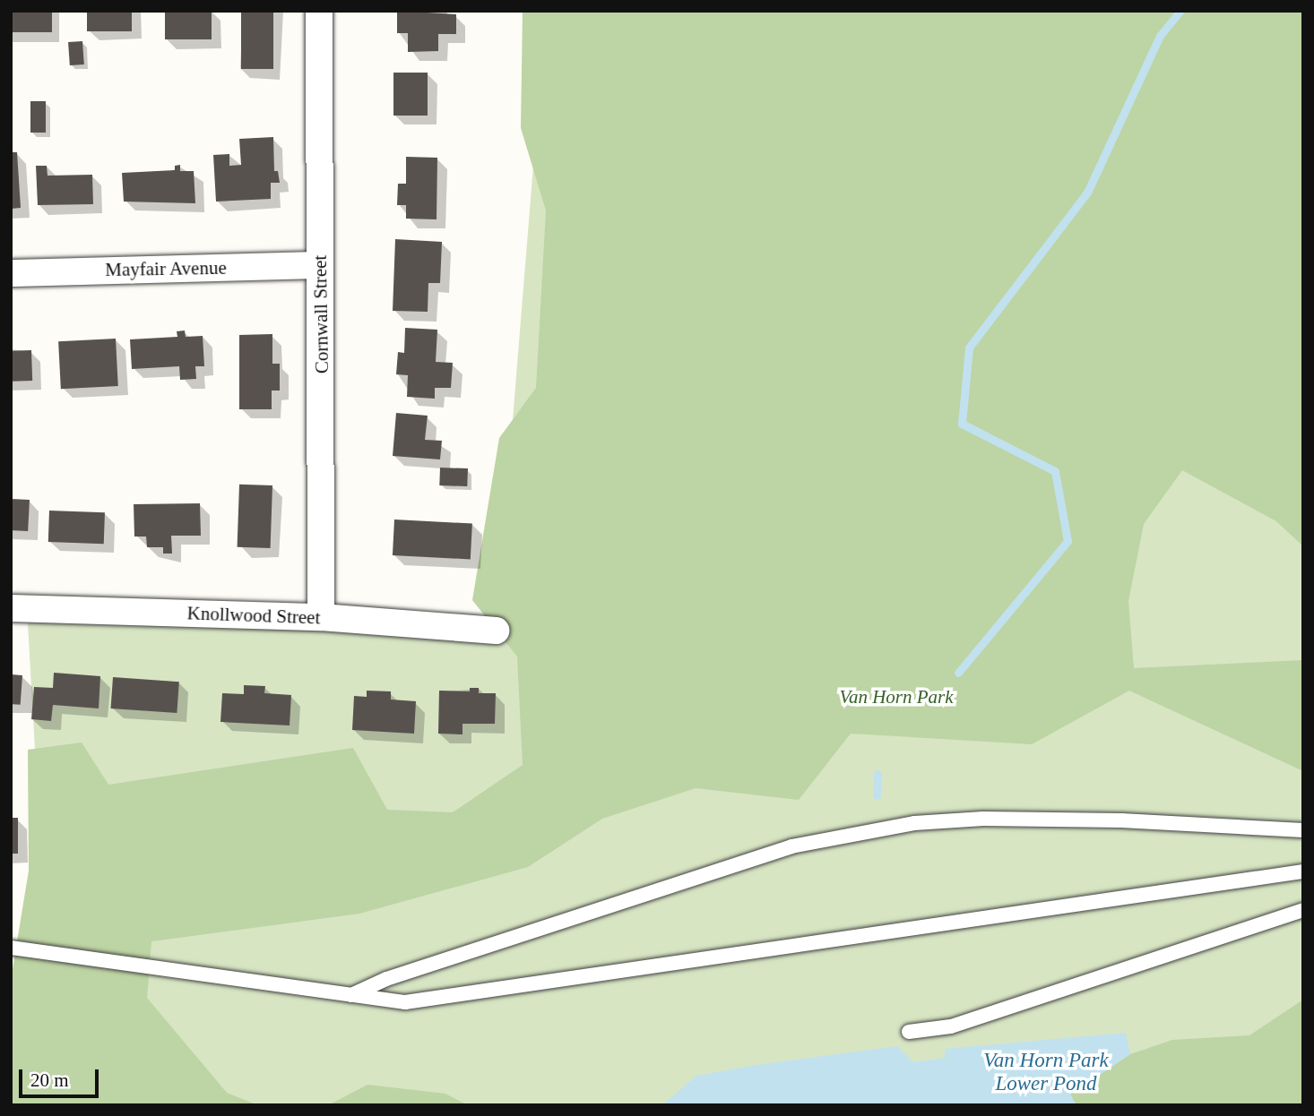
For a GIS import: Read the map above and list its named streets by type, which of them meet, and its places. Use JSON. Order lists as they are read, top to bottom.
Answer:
{
  "streets": {
    "street": ["Mayfair Avenue", "Cornwall Street", "Knollwood Street"]
  },
  "crossings": [
    ["Mayfair Avenue", "Cornwall Street"],
    ["Cornwall Street", "Knollwood Street"]
  ],
  "water": ["Van Horn Park Lower Pond"],
  "parks": ["Van Horn Park"],
  "scale_bar": "20 m"
}
